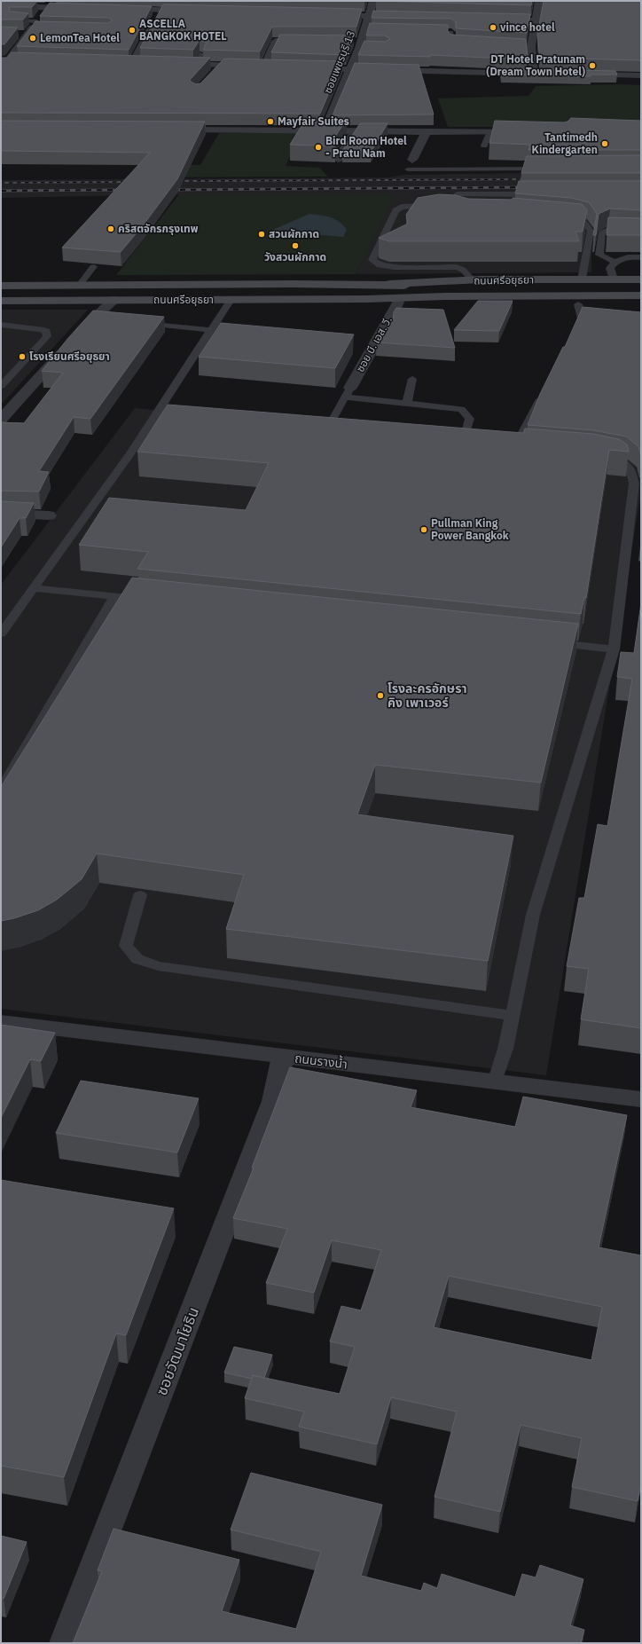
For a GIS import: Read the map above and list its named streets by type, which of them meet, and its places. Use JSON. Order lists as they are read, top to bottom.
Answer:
{
  "streets": {
    "main road": ["ถนนศรีอยุธยา"],
    "street": [
      "ซอยเพชรบุรี 13",
      "ซอย บี. เอส. วี.",
      "ถนนรางน้ำ",
      "ซอยวัฒนาโยธิน"
    ]
  },
  "crossings": [
    ["ถนนศรีอยุธยา", "ซอย บี. เอส. วี."],
    ["ถนนรางน้ำ", "ซอยวัฒนาโยธิน"]
  ],
  "places": [
    "vince hotel",
    "ASCELLA BANGKOK HOTEL",
    "LemonTea Hotel",
    "DT Hotel Pratunam (Dream Town Hotel)",
    "Mayfair Suites",
    "Tantimedh Kindergarten",
    "Bird Room Hotel - Pratu Nam",
    "คริสตจักรกรุงเทพ",
    "สวนผักกาด",
    "วังสวนผักกาด",
    "โรงเรียนศรีอยุธยา",
    "Pullman King Power Bangkok",
    "โรงละครอักษรา คิง เพาเวอร์"
  ]
}
